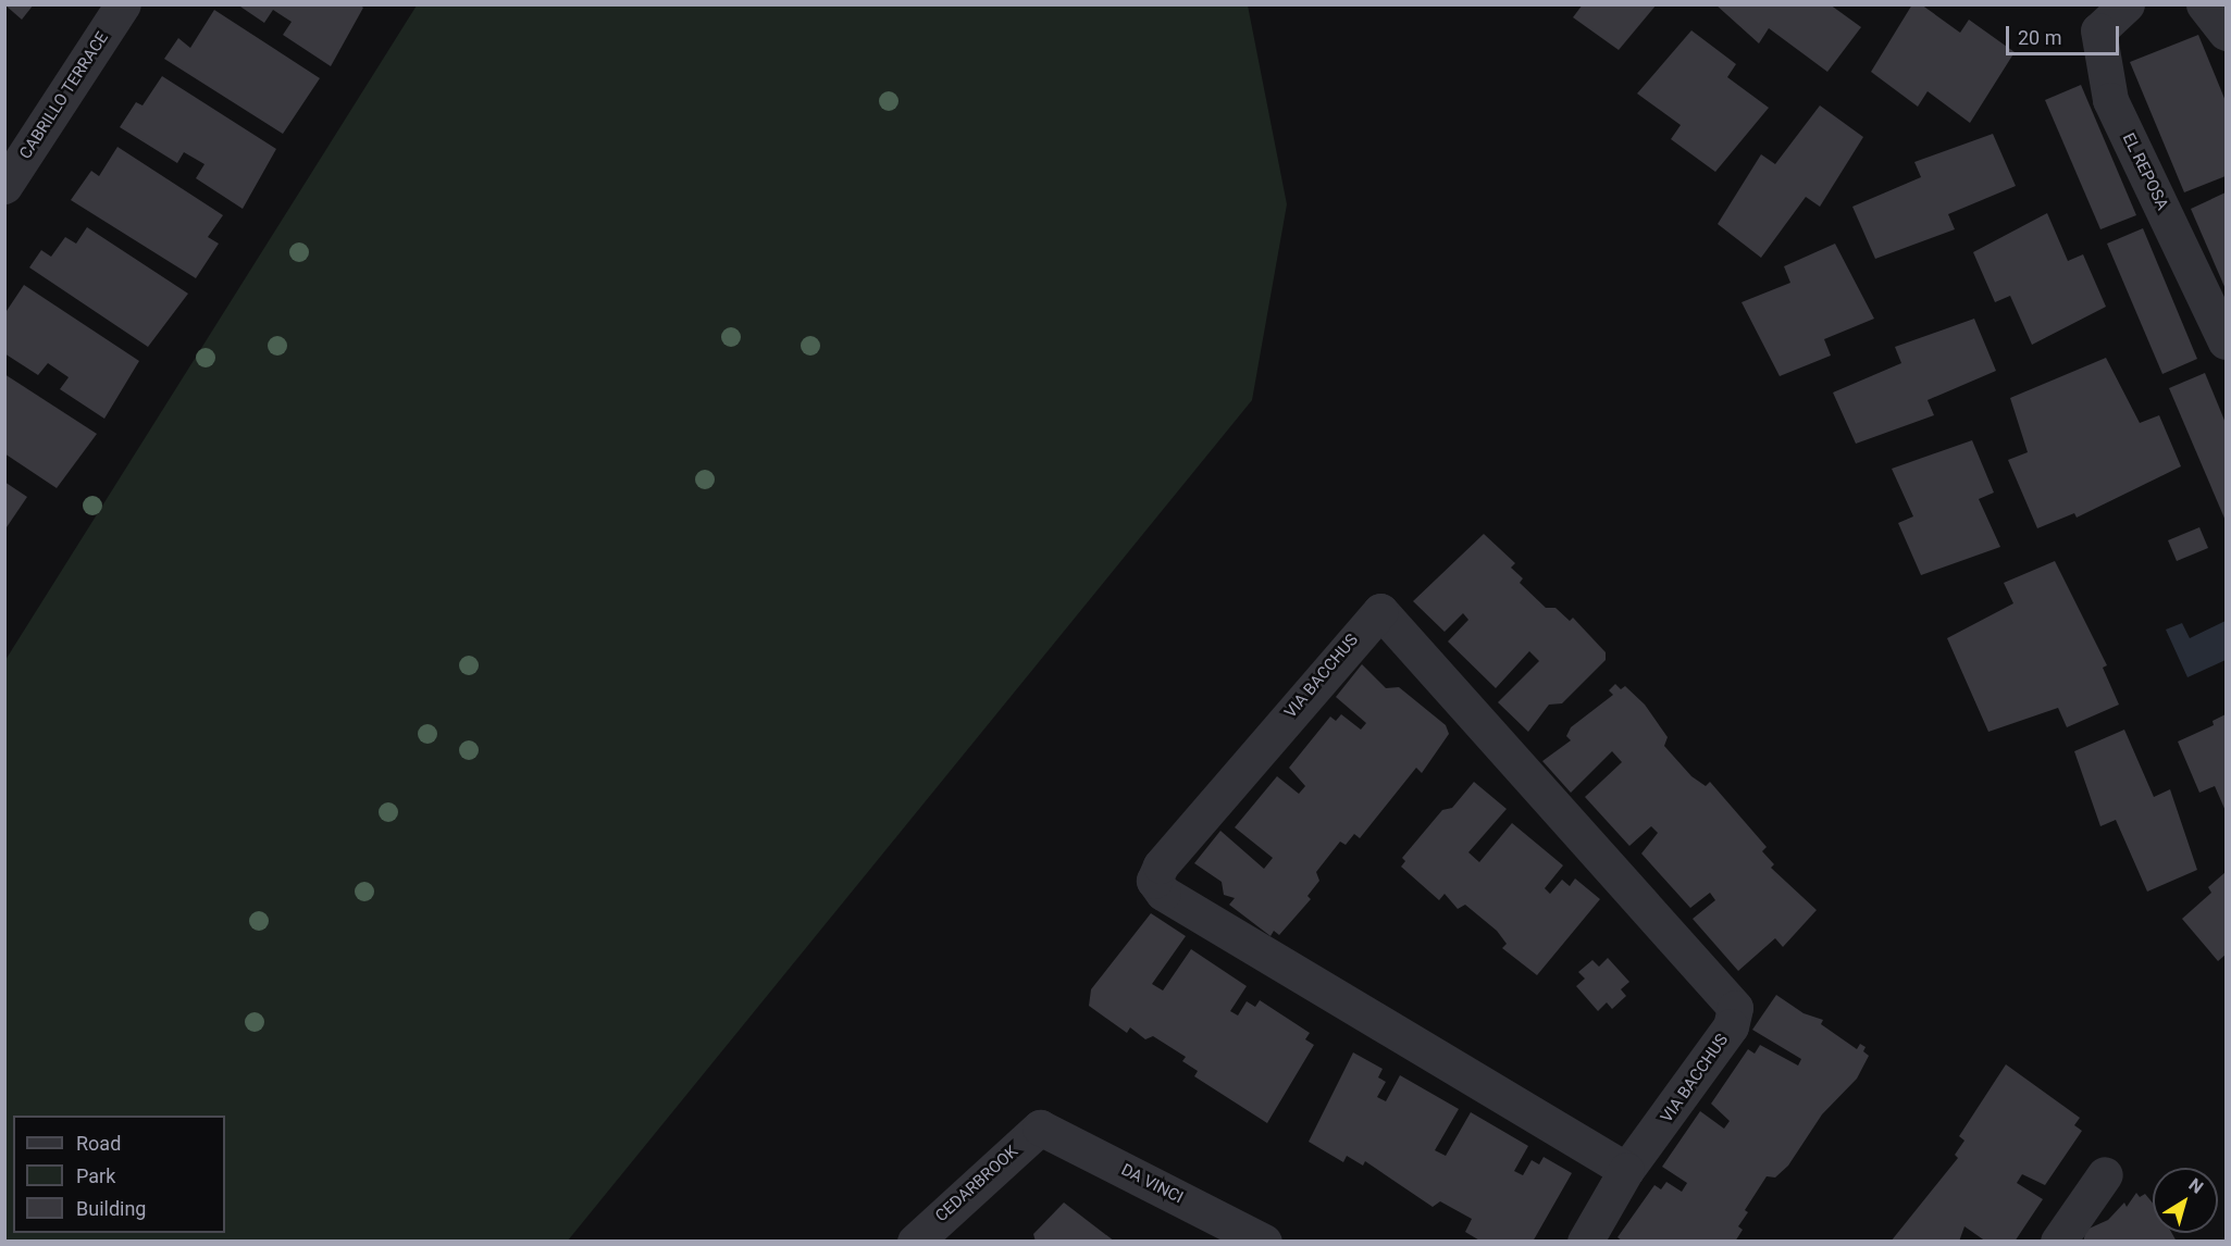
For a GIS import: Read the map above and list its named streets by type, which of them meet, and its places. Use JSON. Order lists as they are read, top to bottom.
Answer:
{
  "streets": {
    "street": [
      "CABRILLO TERRACE",
      "EL REPOSA",
      "VIA BACCHUS",
      "CEDARBROOK",
      "DA VINCI"
    ]
  },
  "crossings": [
    ["CEDARBROOK", "DA VINCI"]
  ],
  "legend": ["Road", "Park", "Building"],
  "scale_bar": "20 m",
  "north": "top right"
}
